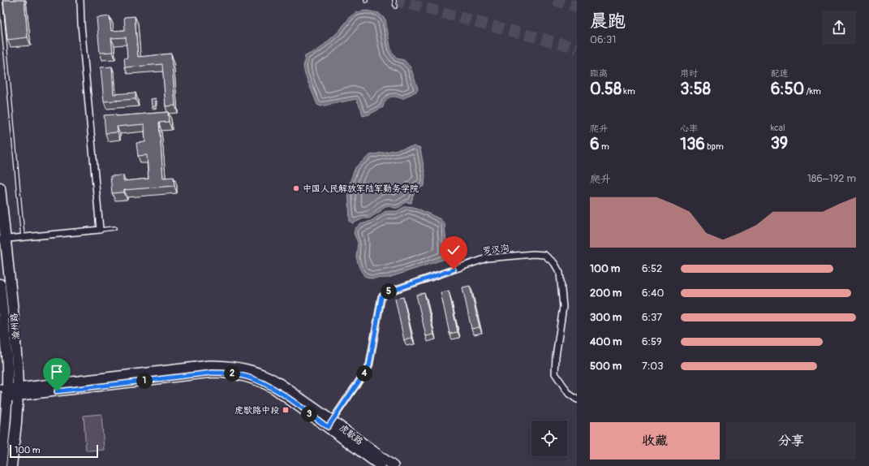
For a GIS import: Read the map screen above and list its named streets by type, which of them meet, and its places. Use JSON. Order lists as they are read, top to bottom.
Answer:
{
  "streets": {
    "main road": ["渝州路", "虎歇路"],
    "street": ["罗汉沟"]
  },
  "crossings": [
    ["罗汉沟", "虎歇路"],
    ["渝州路", "虎歇路"]
  ],
  "places": {
    "other": ["中国人民解放军陆军勤务学院"],
    "transit": ["虎歇路中段"]
  },
  "scale_bar": "100 m",
  "page": {
    "heading": ["晨跑", "06:31"],
    "stats": [
      ["距离", "0.58 km"],
      ["用时", "3:58"],
      ["配速", "6:50 /km"],
      ["爬升", "6 m"],
      ["心率", "136 bpm"],
      ["kcal", "39"]
    ],
    "chart": ["爬升", "186–192 m"],
    "list": [
      {
        "name": "100 m",
        "note": "6:52"
      },
      {
        "name": "200 m",
        "note": "6:40"
      },
      {
        "name": "300 m",
        "note": "6:37"
      },
      {
        "name": "400 m",
        "note": "6:59"
      },
      {
        "name": "500 m",
        "note": "7:03"
      }
    ],
    "pins": [
      "5",
      "2",
      "4",
      "1",
      "3"
    ],
    "buttons": ["收藏", "分享"],
    "scale": "100 m"
  }
}
